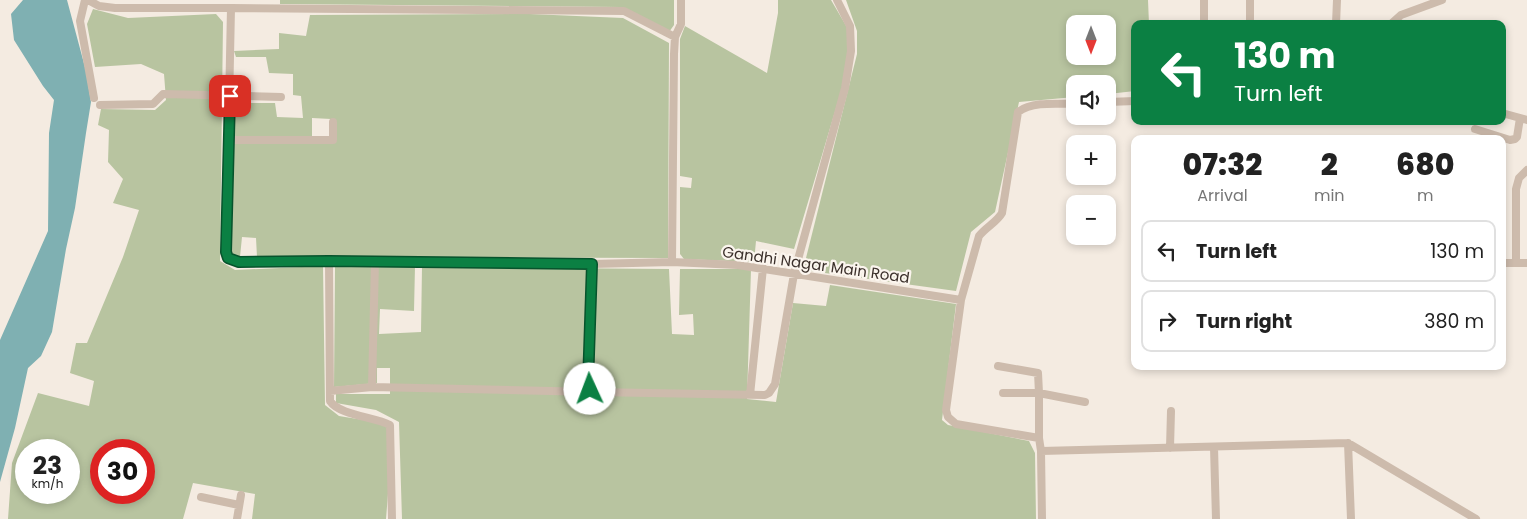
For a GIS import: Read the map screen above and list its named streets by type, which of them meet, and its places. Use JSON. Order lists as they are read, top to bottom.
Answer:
{
  "streets": {
    "street": ["Gandhi Nagar Main Road"]
  },
  "north": "bottom",
  "page": {
    "map_buttons": ["+", "−"],
    "turn": ["130 m", "Turn left"],
    "eta": [
      "07:32",
      "Arrival",
      "2",
      "min",
      "680",
      "m"
    ],
    "list": [
      {
        "name": "Turn left",
        "value": "130 m"
      },
      {
        "name": "Turn right",
        "value": "380 m"
      }
    ],
    "speed": "23 km/h",
    "limit": "30"
  }
}
